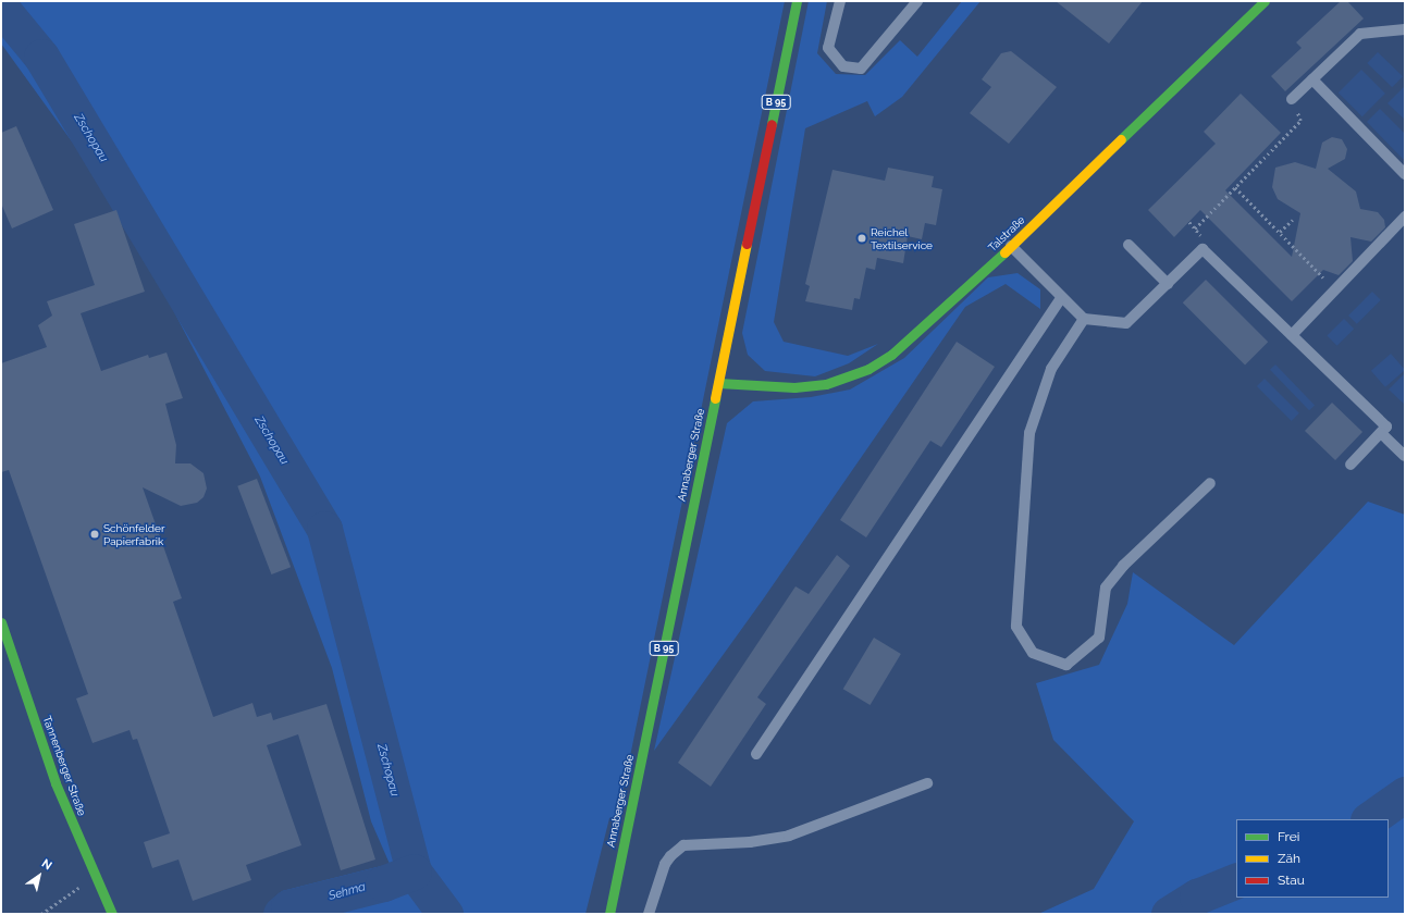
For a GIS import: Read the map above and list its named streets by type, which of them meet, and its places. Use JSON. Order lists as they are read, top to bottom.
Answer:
{
  "streets": {
    "main road": [
      "B 95",
      "Talstraße",
      "Annaberger Straße",
      "Tannenberger Straße"
    ]
  },
  "crossings": [
    ["Talstraße", "Annaberger Straße"]
  ],
  "water": ["Zschopau", "Sehma"],
  "places": ["Reichel Textilservice", "Schönfelder Papierfabrik"],
  "legend": ["Frei", "Zäh", "Stau"],
  "north": "top right"
}
